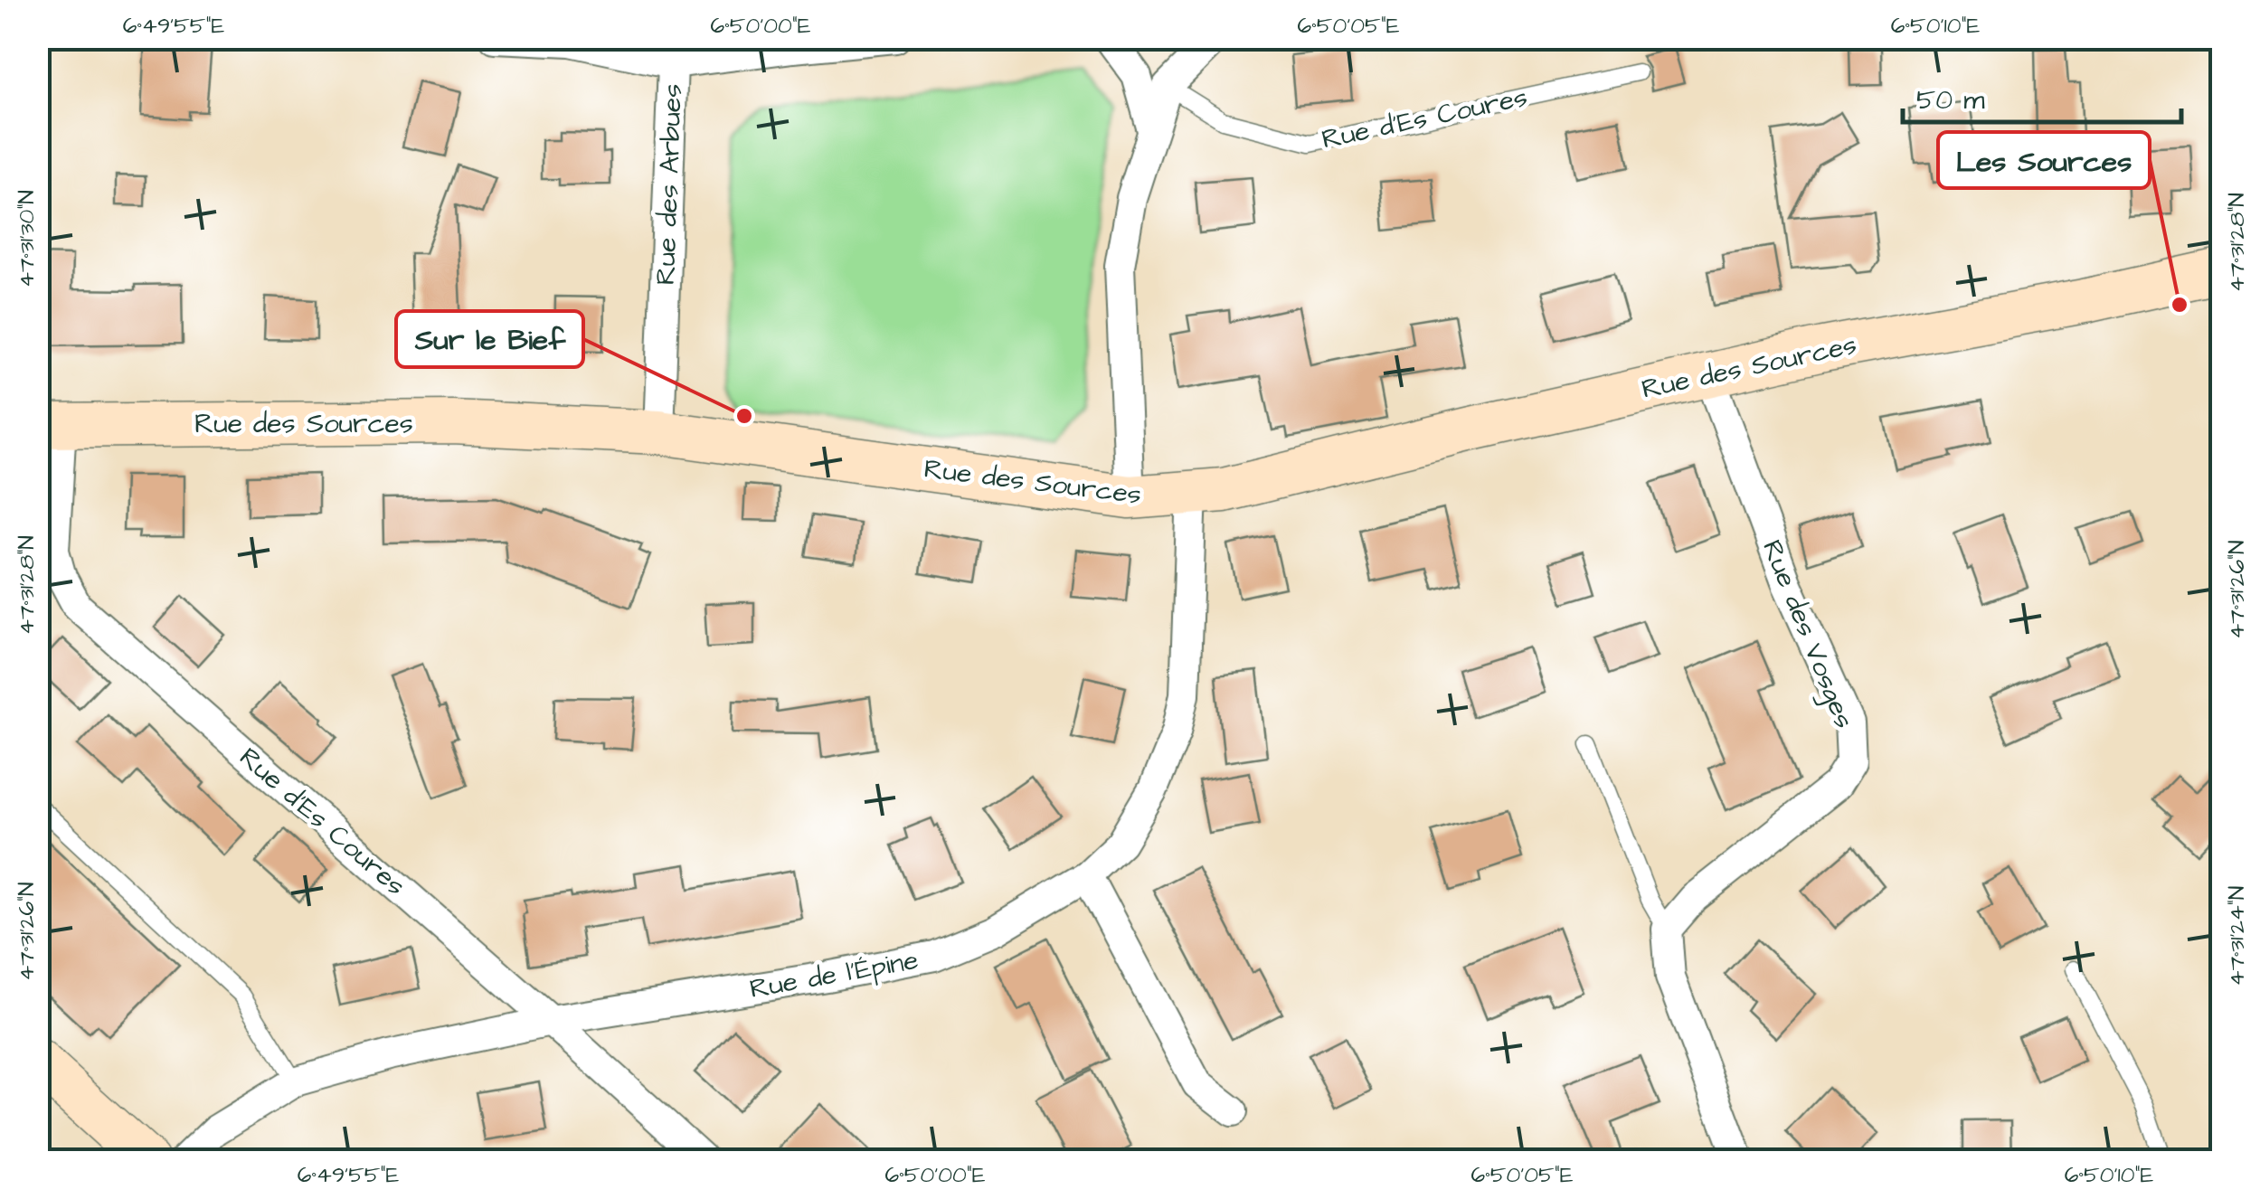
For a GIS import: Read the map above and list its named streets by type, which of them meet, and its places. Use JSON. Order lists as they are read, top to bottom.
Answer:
{
  "streets": {
    "street": [
      "Rue d'Es Coures",
      "Rue des Arbues",
      "Rue des Sources",
      "Rue des Vosges",
      "Rue de l'Épine"
    ]
  },
  "crossings": [
    ["Rue d'Es Coures", "Rue des Sources"],
    ["Rue d'Es Coures", "Rue de l'Épine"],
    ["Rue des Arbues", "Rue des Sources"],
    ["Rue des Sources", "Rue des Vosges"],
    ["Rue des Sources", "Rue de l'Épine"]
  ],
  "places": ["Les Sources", "Sur le Bief"],
  "scale_bar": "50 m",
  "coordinates": [
    "6°49'55\"E",
    "6°50'00\"E",
    "6°50'05\"E",
    "6°50'10\"E",
    "47°31'30\"N",
    "47°31'28\"N",
    "47°31'26\"N",
    "47°31'24\"N"
  ]
}
